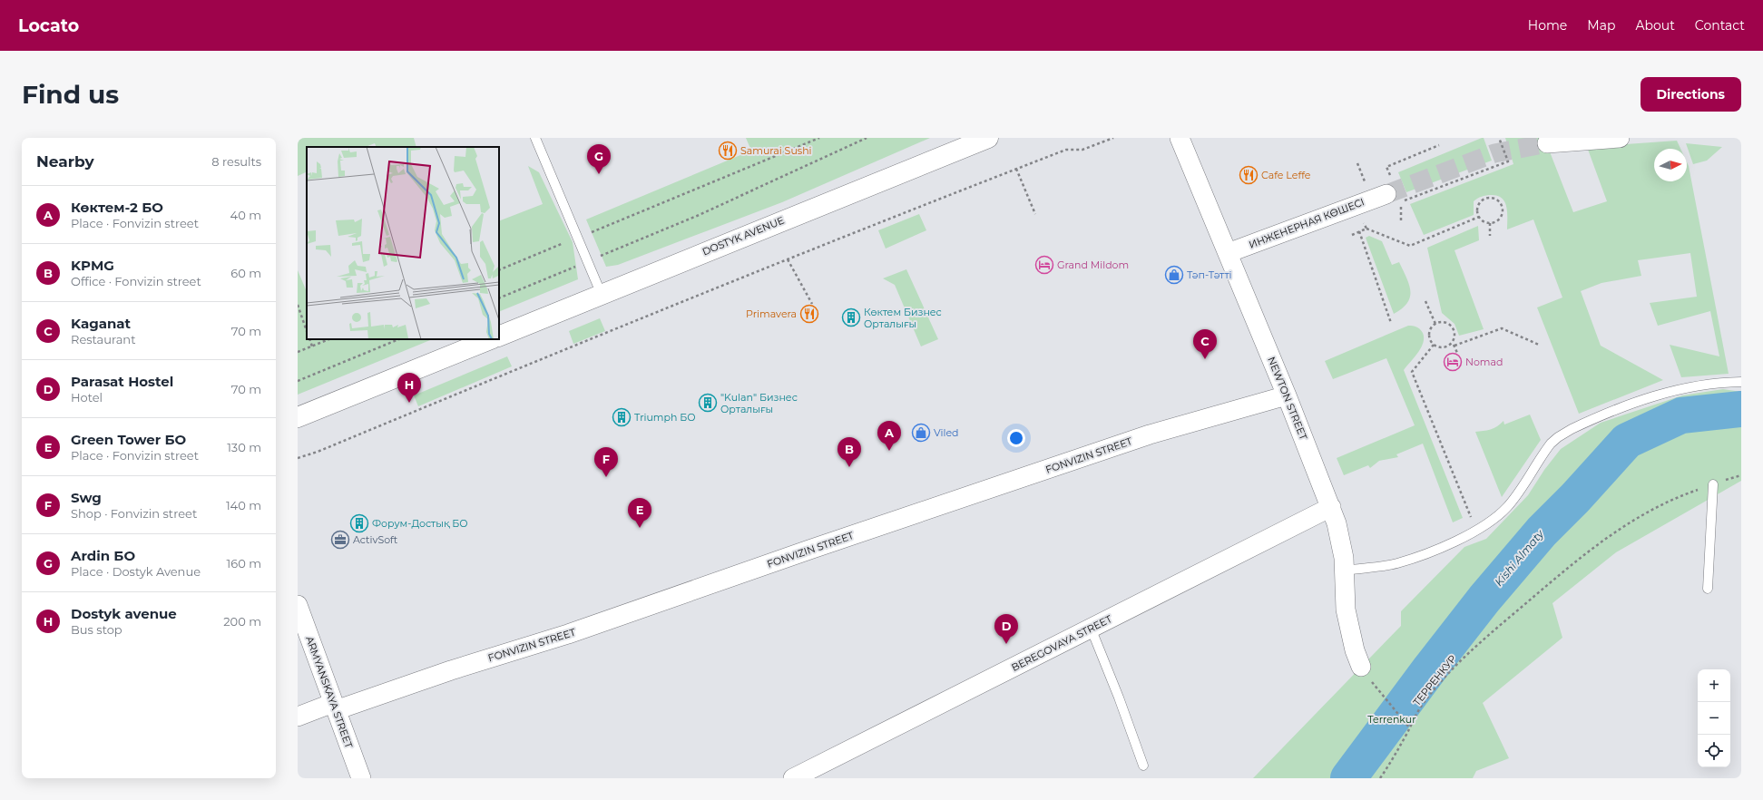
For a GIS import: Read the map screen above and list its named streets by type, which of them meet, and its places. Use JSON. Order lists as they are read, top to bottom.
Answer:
{
  "streets": {
    "main road": ["DOSTYK AVENUE"],
    "street": [
      "ИНЖЕНЕРНАЯ КӨШЕСІ",
      "NEWTON STREET",
      "FONVIZIN STREET",
      "BEREGOVAYA STREET",
      "ARMYANSKAYA STREET"
    ],
    "path": ["ТЕРРЕНКУР"]
  },
  "crossings": [
    ["ИНЖЕНЕРНАЯ КӨШЕСІ", "NEWTON STREET"],
    ["NEWTON STREET", "FONVIZIN STREET"],
    ["NEWTON STREET", "BEREGOVAYA STREET"],
    ["FONVIZIN STREET", "ARMYANSKAYA STREET"]
  ],
  "water": ["Kіshі Almaty"],
  "parks": ["Terrenkur"],
  "places": {
    "restaurant": ["Samurai Sushi", "Cafe Leffe", "Primavera"],
    "hotel": ["Grand Mildom", "Nomad"],
    "shop": ["Тәп-Тәтті", "Viled"],
    "building": [
      "Көктем Бизнес Орталығы",
      "\"Kulan\" Бизнес Орталығы",
      "Triumph БО",
      "Форум-Достық БО"
    ],
    "office": ["ActivSoft"]
  },
  "north": "right",
  "page": {
    "header": "Locato",
    "nav": [
      "Home",
      "Map",
      "About",
      "Contact"
    ],
    "buttons": "Directions",
    "title": "Find us",
    "heading": ["Nearby", "8 results"],
    "pins": [
      "G",
      "C",
      "H",
      "A",
      "B",
      "F",
      "E",
      "D"
    ],
    "list": [
      {
        "mark": "A",
        "name": "Көктем-2 БО",
        "note": "Place · Fonvizin street",
        "value": "40 m"
      },
      {
        "mark": "B",
        "name": "KPMG",
        "note": "Office · Fonvizin street",
        "value": "60 m"
      },
      {
        "mark": "C",
        "name": "Kaganat",
        "note": "Restaurant",
        "value": "70 m"
      },
      {
        "mark": "D",
        "name": "Parasat Hostel",
        "note": "Hotel",
        "value": "70 m"
      },
      {
        "mark": "E",
        "name": "Green Tower БО",
        "note": "Place · Fonvizin street",
        "value": "130 m"
      },
      {
        "mark": "F",
        "name": "Swg",
        "note": "Shop · Fonvizin street",
        "value": "140 m"
      },
      {
        "mark": "G",
        "name": "Ardin БО",
        "note": "Place · Dostyk Avenue",
        "value": "160 m"
      },
      {
        "mark": "H",
        "name": "Dostyk avenue",
        "note": "Bus stop",
        "value": "200 m"
      }
    ],
    "map_buttons": ["+", "−"]
  }
}
